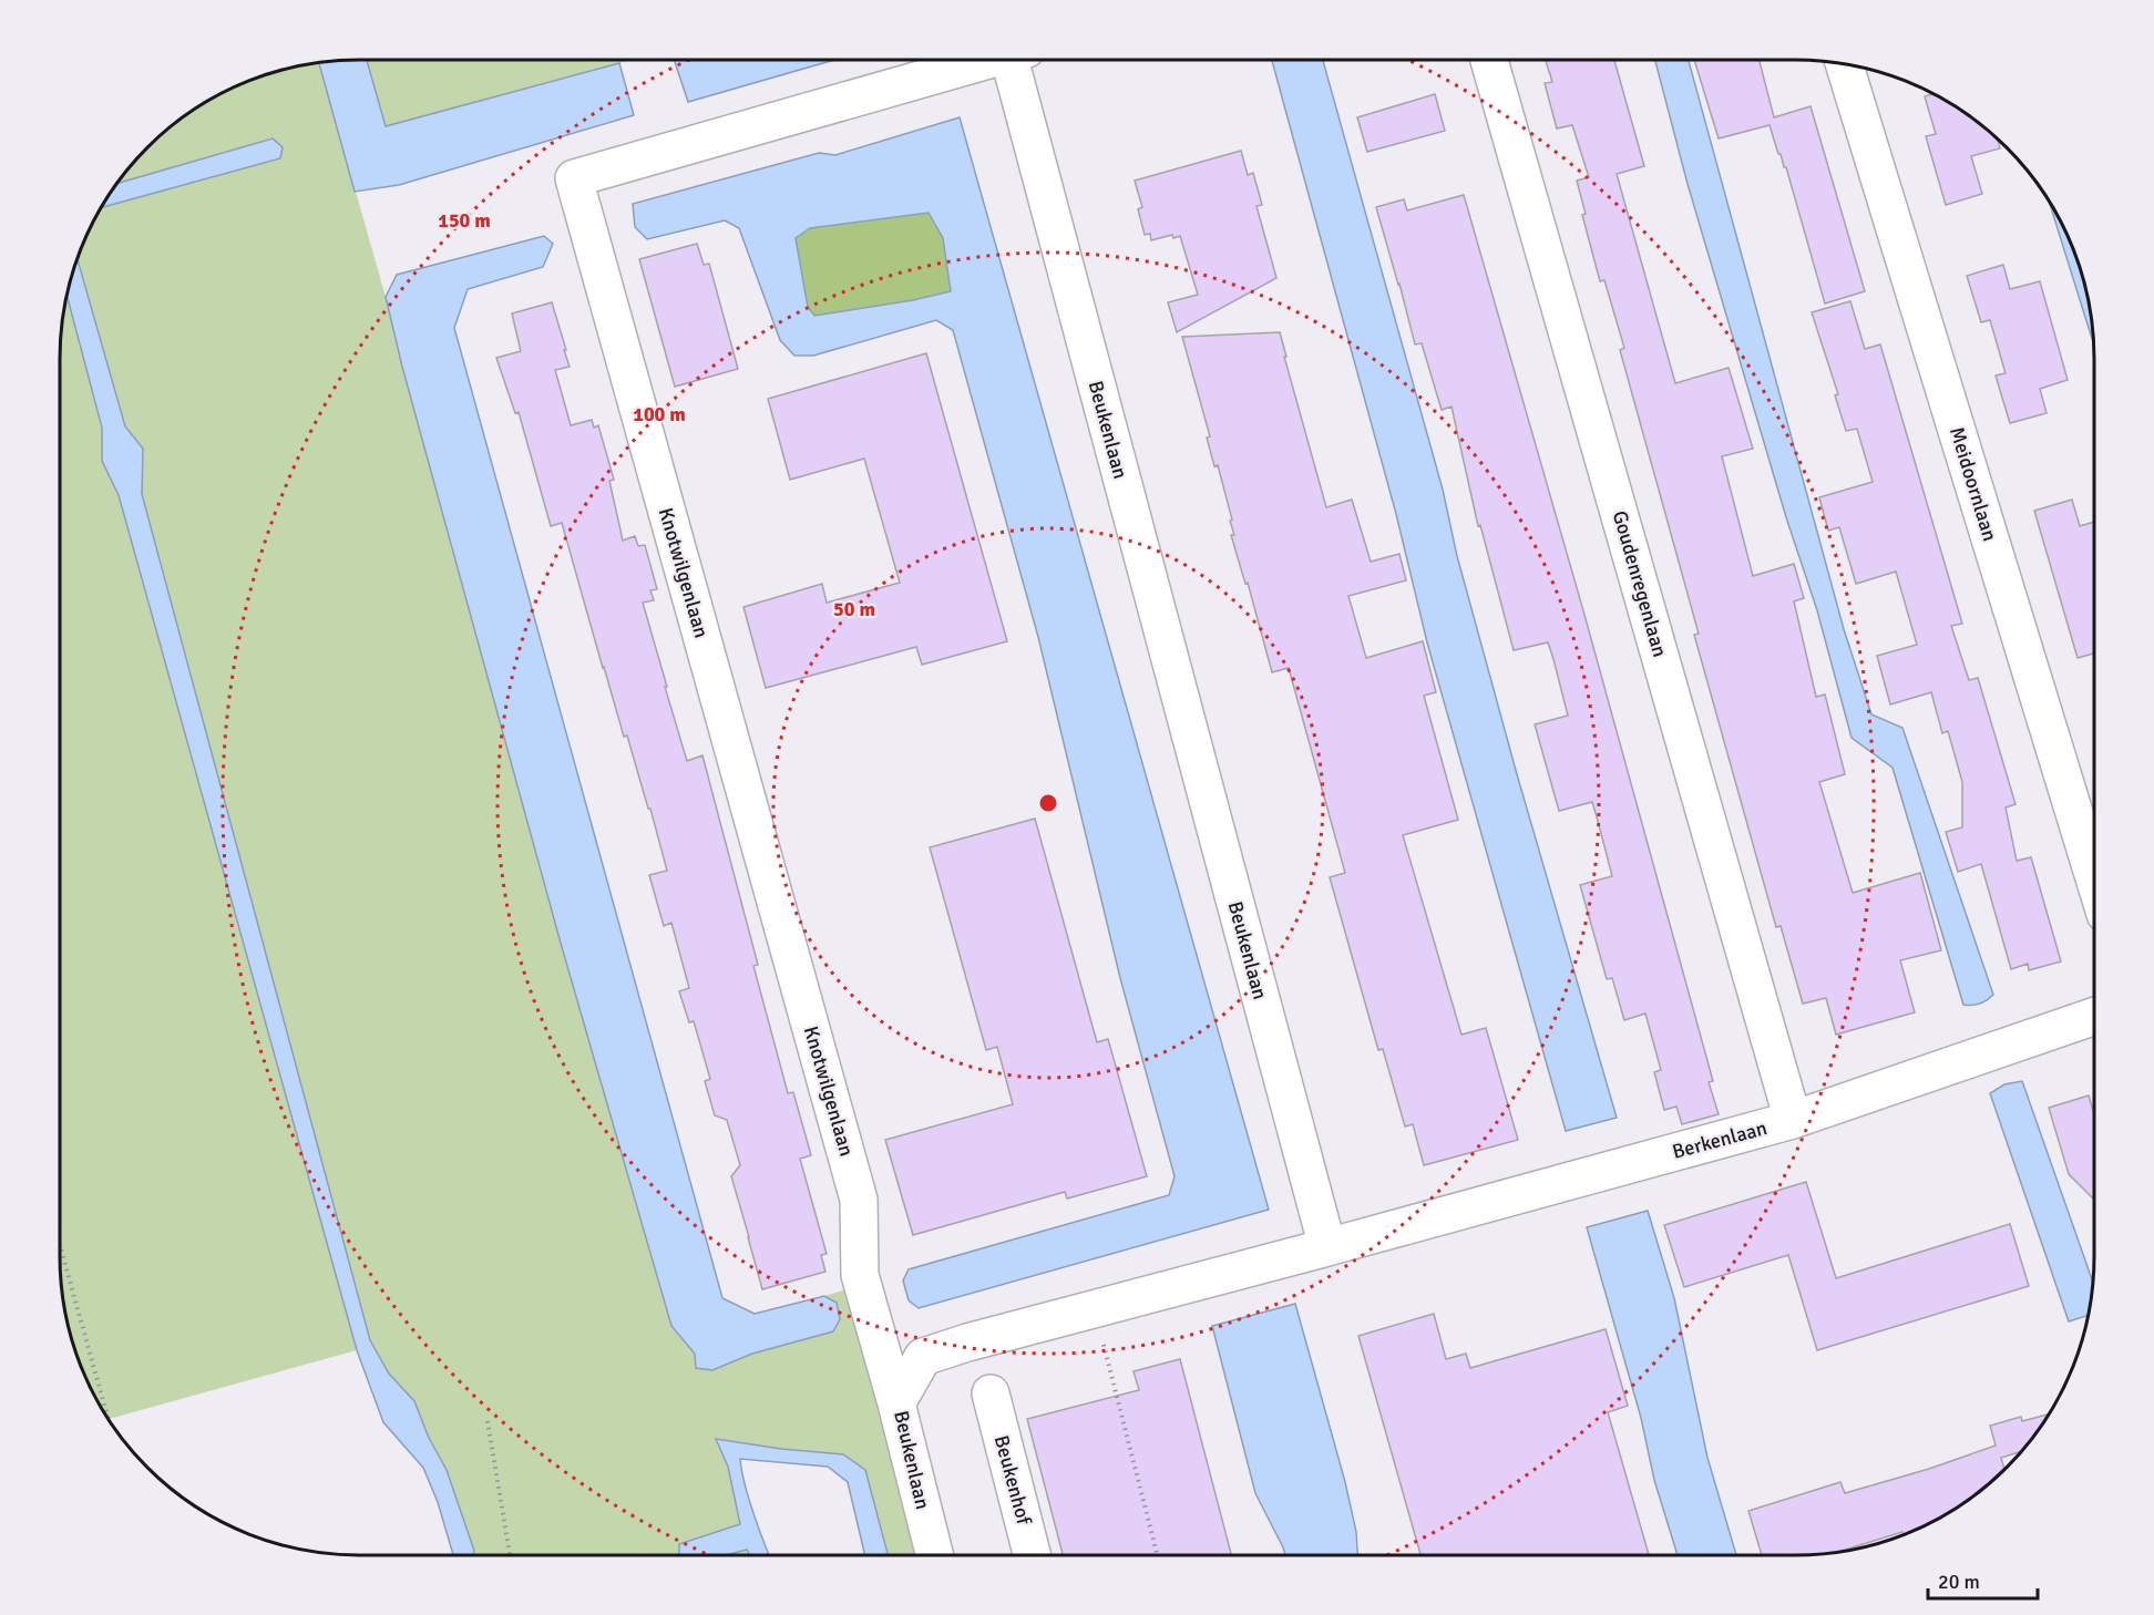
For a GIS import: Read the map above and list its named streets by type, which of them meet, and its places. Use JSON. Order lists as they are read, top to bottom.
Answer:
{
  "streets": {
    "street": [
      "Beukenlaan",
      "Meidoornlaan",
      "Knotwilgenlaan",
      "Goudenregenlaan",
      "Berkenlaan",
      "Beukenhof"
    ]
  },
  "crossings": [
    ["Beukenlaan", "Knotwilgenlaan"],
    ["Beukenlaan", "Berkenlaan"],
    ["Goudenregenlaan", "Berkenlaan"]
  ],
  "scale_bar": "20 m",
  "rings": ["150 m", "100 m", "50 m"]
}
